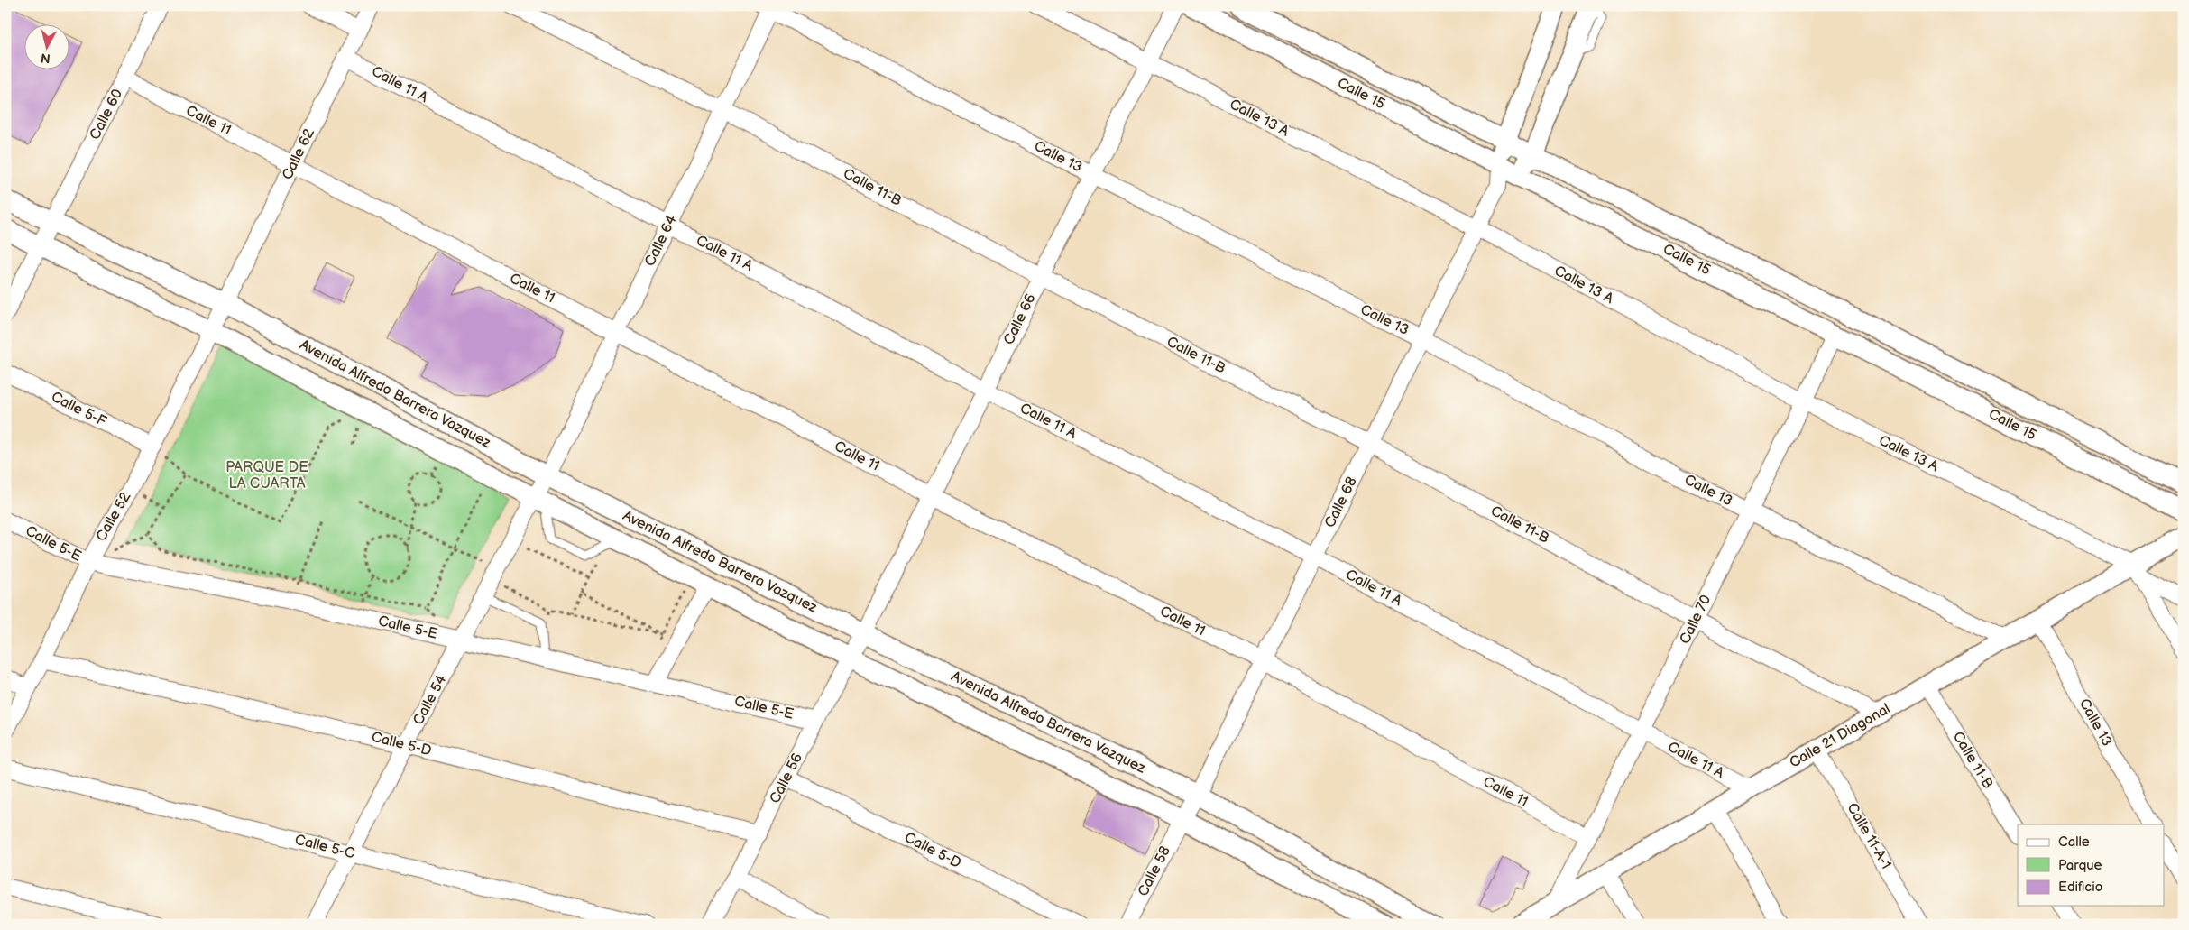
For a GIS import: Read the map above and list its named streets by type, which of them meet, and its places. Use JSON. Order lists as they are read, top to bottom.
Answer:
{
  "streets": {
    "street": [
      "Calle 11 A",
      "Calle 15",
      "Calle 60",
      "Calle 13 A",
      "Calle 11",
      "Calle 62",
      "Calle 13",
      "Calle 11-B",
      "Calle 64",
      "Calle 66",
      "Avenida Alfredo Barrera Vazquez",
      "Calle 5-F",
      "Calle 68",
      "Calle 52",
      "Calle 5-E",
      "Calle 70",
      "Calle 54",
      "Calle 21 Diagonal",
      "Calle 5-D",
      "Calle 56",
      "Calle 11-A-1",
      "Calle 5-C",
      "Calle 58"
    ]
  },
  "crossings": [
    ["Calle 11 A", "Calle 62"],
    ["Calle 11 A", "Calle 64"],
    ["Calle 11 A", "Calle 66"],
    ["Calle 11 A", "Calle 68"],
    ["Calle 11 A", "Calle 70"],
    ["Calle 11 A", "Calle 21 Diagonal"],
    ["Calle 15", "Calle 68"],
    ["Calle 15", "Calle 70"],
    ["Calle 15", "Calle 21 Diagonal"],
    ["Calle 60", "Calle 11"],
    ["Calle 60", "Avenida Alfredo Barrera Vazquez"],
    ["Calle 13 A", "Calle 66"],
    ["Calle 13 A", "Calle 68"],
    ["Calle 13 A", "Calle 70"],
    ["Calle 13 A", "Calle 21 Diagonal"],
    ["Calle 11", "Calle 62"],
    ["Calle 11", "Calle 64"],
    ["Calle 11", "Calle 66"],
    ["Calle 11", "Calle 68"],
    ["Calle 11", "Calle 70"],
    ["Calle 62", "Avenida Alfredo Barrera Vazquez"],
    ["Calle 62", "Calle 52"],
    ["Calle 13", "Calle 64"],
    ["Calle 13", "Calle 66"],
    ["Calle 13", "Calle 68"],
    ["Calle 13", "Calle 70"],
    ["Calle 13", "Calle 21 Diagonal"],
    ["Calle 11-B", "Calle 64"],
    ["Calle 11-B", "Calle 66"],
    ["Calle 11-B", "Calle 68"],
    ["Calle 11-B", "Calle 70"],
    ["Calle 11-B", "Calle 21 Diagonal"],
    ["Calle 64", "Avenida Alfredo Barrera Vazquez"],
    ["Calle 64", "Calle 54"],
    ["Calle 66", "Avenida Alfredo Barrera Vazquez"],
    ["Calle 66", "Calle 56"],
    ["Avenida Alfredo Barrera Vazquez", "Calle 68"],
    ["Avenida Alfredo Barrera Vazquez", "Calle 52"],
    ["Avenida Alfredo Barrera Vazquez", "Calle 54"],
    ["Avenida Alfredo Barrera Vazquez", "Calle 56"],
    ["Avenida Alfredo Barrera Vazquez", "Calle 58"],
    ["Calle 5-F", "Calle 52"],
    ["Calle 68", "Calle 58"],
    ["Calle 52", "Calle 5-E"],
    ["Calle 52", "Calle 5-D"],
    ["Calle 5-E", "Calle 54"],
    ["Calle 5-E", "Calle 56"],
    ["Calle 70", "Calle 21 Diagonal"],
    ["Calle 54", "Calle 5-D"],
    ["Calle 54", "Calle 5-C"],
    ["Calle 21 Diagonal", "Calle 11-A-1"],
    ["Calle 5-D", "Calle 56"]
  ],
  "parks": ["PARQUE DE LA CUARTA"],
  "legend": ["Calle", "Parque", "Edificio"],
  "north": "bottom"
}
